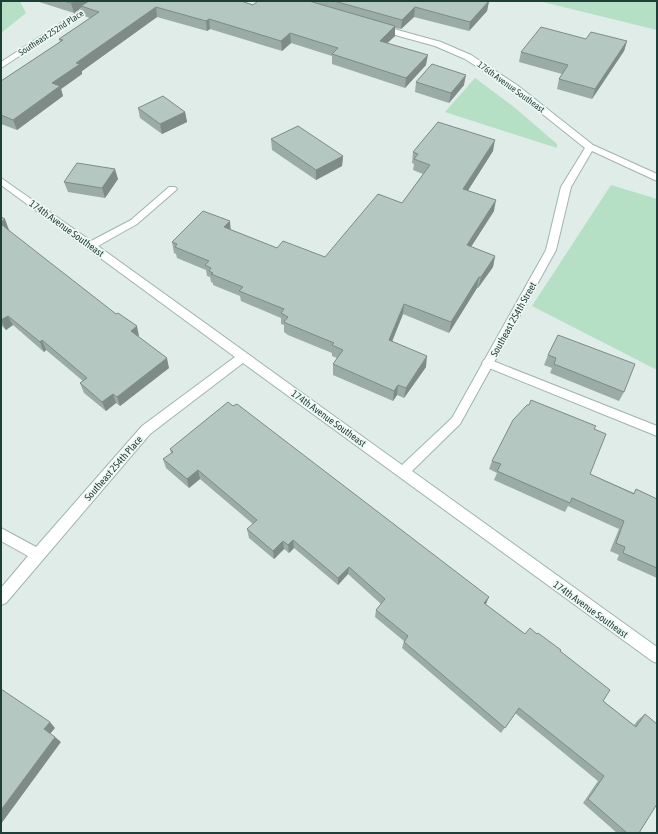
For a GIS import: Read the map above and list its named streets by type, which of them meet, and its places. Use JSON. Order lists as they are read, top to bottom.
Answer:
{
  "streets": {
    "street": [
      "Southeast 252nd Place",
      "176th Avenue Southeast",
      "174th Avenue Southeast",
      "Southeast 254th Street",
      "Southeast 254th Place"
    ]
  },
  "crossings": [
    ["176th Avenue Southeast", "Southeast 254th Street"],
    ["174th Avenue Southeast", "Southeast 254th Street"],
    ["174th Avenue Southeast", "Southeast 254th Place"]
  ]
}
